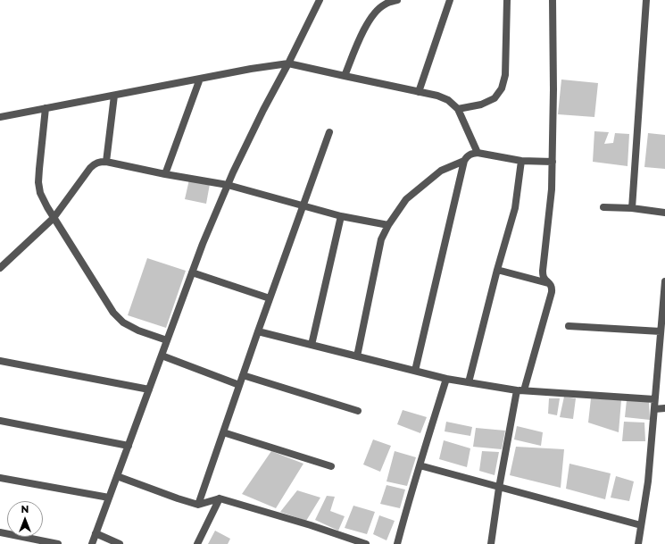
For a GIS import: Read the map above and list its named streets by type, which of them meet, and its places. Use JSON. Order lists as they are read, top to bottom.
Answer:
{
  "north": "top"
}
